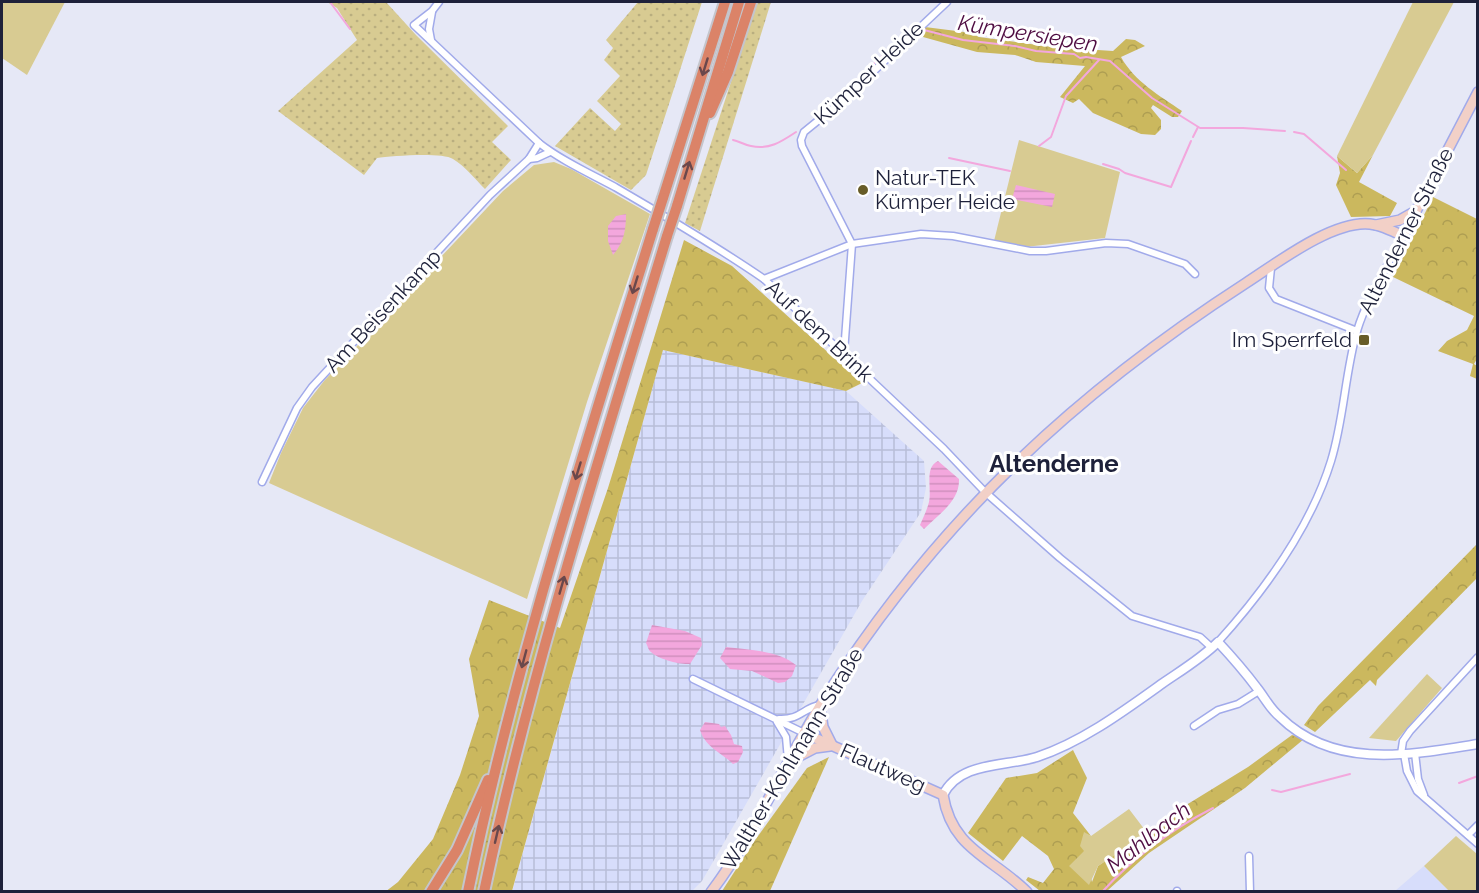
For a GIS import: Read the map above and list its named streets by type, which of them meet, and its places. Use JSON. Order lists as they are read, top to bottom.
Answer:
{
  "streets": {
    "main road": ["Altenderner Straße", "Walther-Kohlmann-Straße", "Flautweg"],
    "street": ["Kümper Heide", "Am Beisenkamp", "Auf dem Brink"]
  },
  "crossings": [
    ["Altenderner Straße", "Auf dem Brink"],
    ["Altenderner Straße", "Walther-Kohlmann-Straße"],
    ["Altenderner Straße", "Flautweg"],
    ["Am Beisenkamp", "Auf dem Brink"],
    ["Auf dem Brink", "Walther-Kohlmann-Straße"],
    ["Walther-Kohlmann-Straße", "Flautweg"]
  ],
  "districts": ["Altenderne"],
  "water": ["Kümpersiepen", "Mahlbach"],
  "places": {
    "other": ["Natur-TEK Kümper Heide"],
    "transit": ["Im Sperrfeld"]
  }
}
